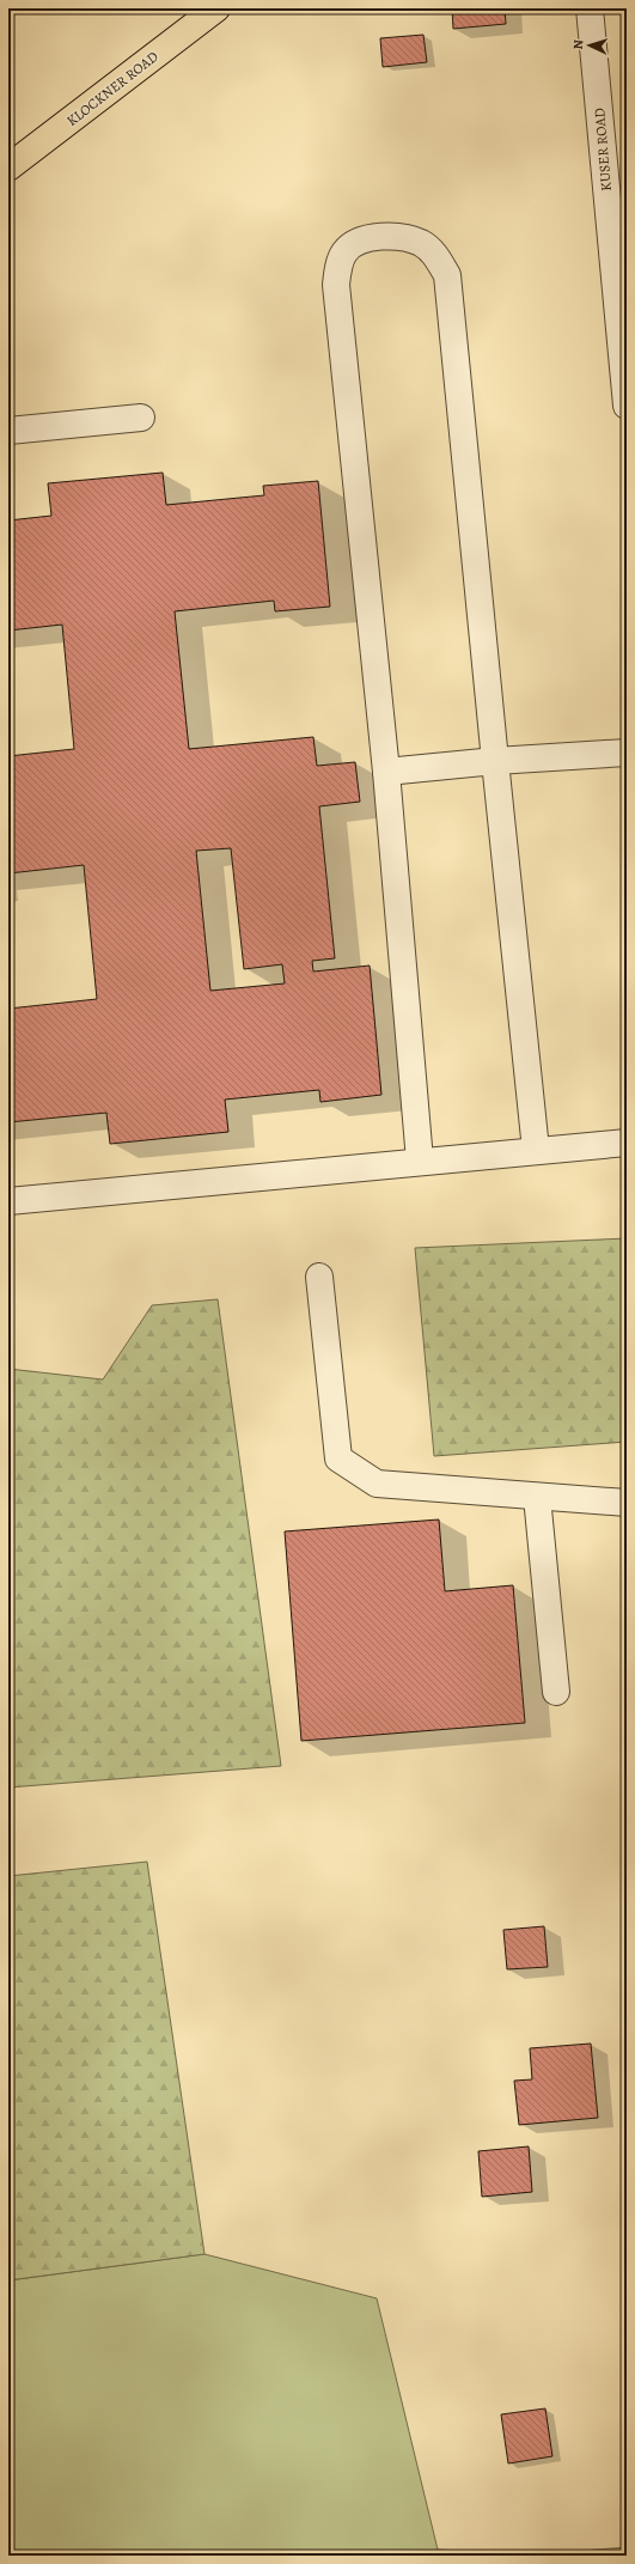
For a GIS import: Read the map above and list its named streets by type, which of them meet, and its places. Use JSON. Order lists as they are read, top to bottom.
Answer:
{
  "streets": {
    "main road": ["KLOCKNER ROAD"],
    "street": ["KUSER ROAD"]
  },
  "north": "left"
}
